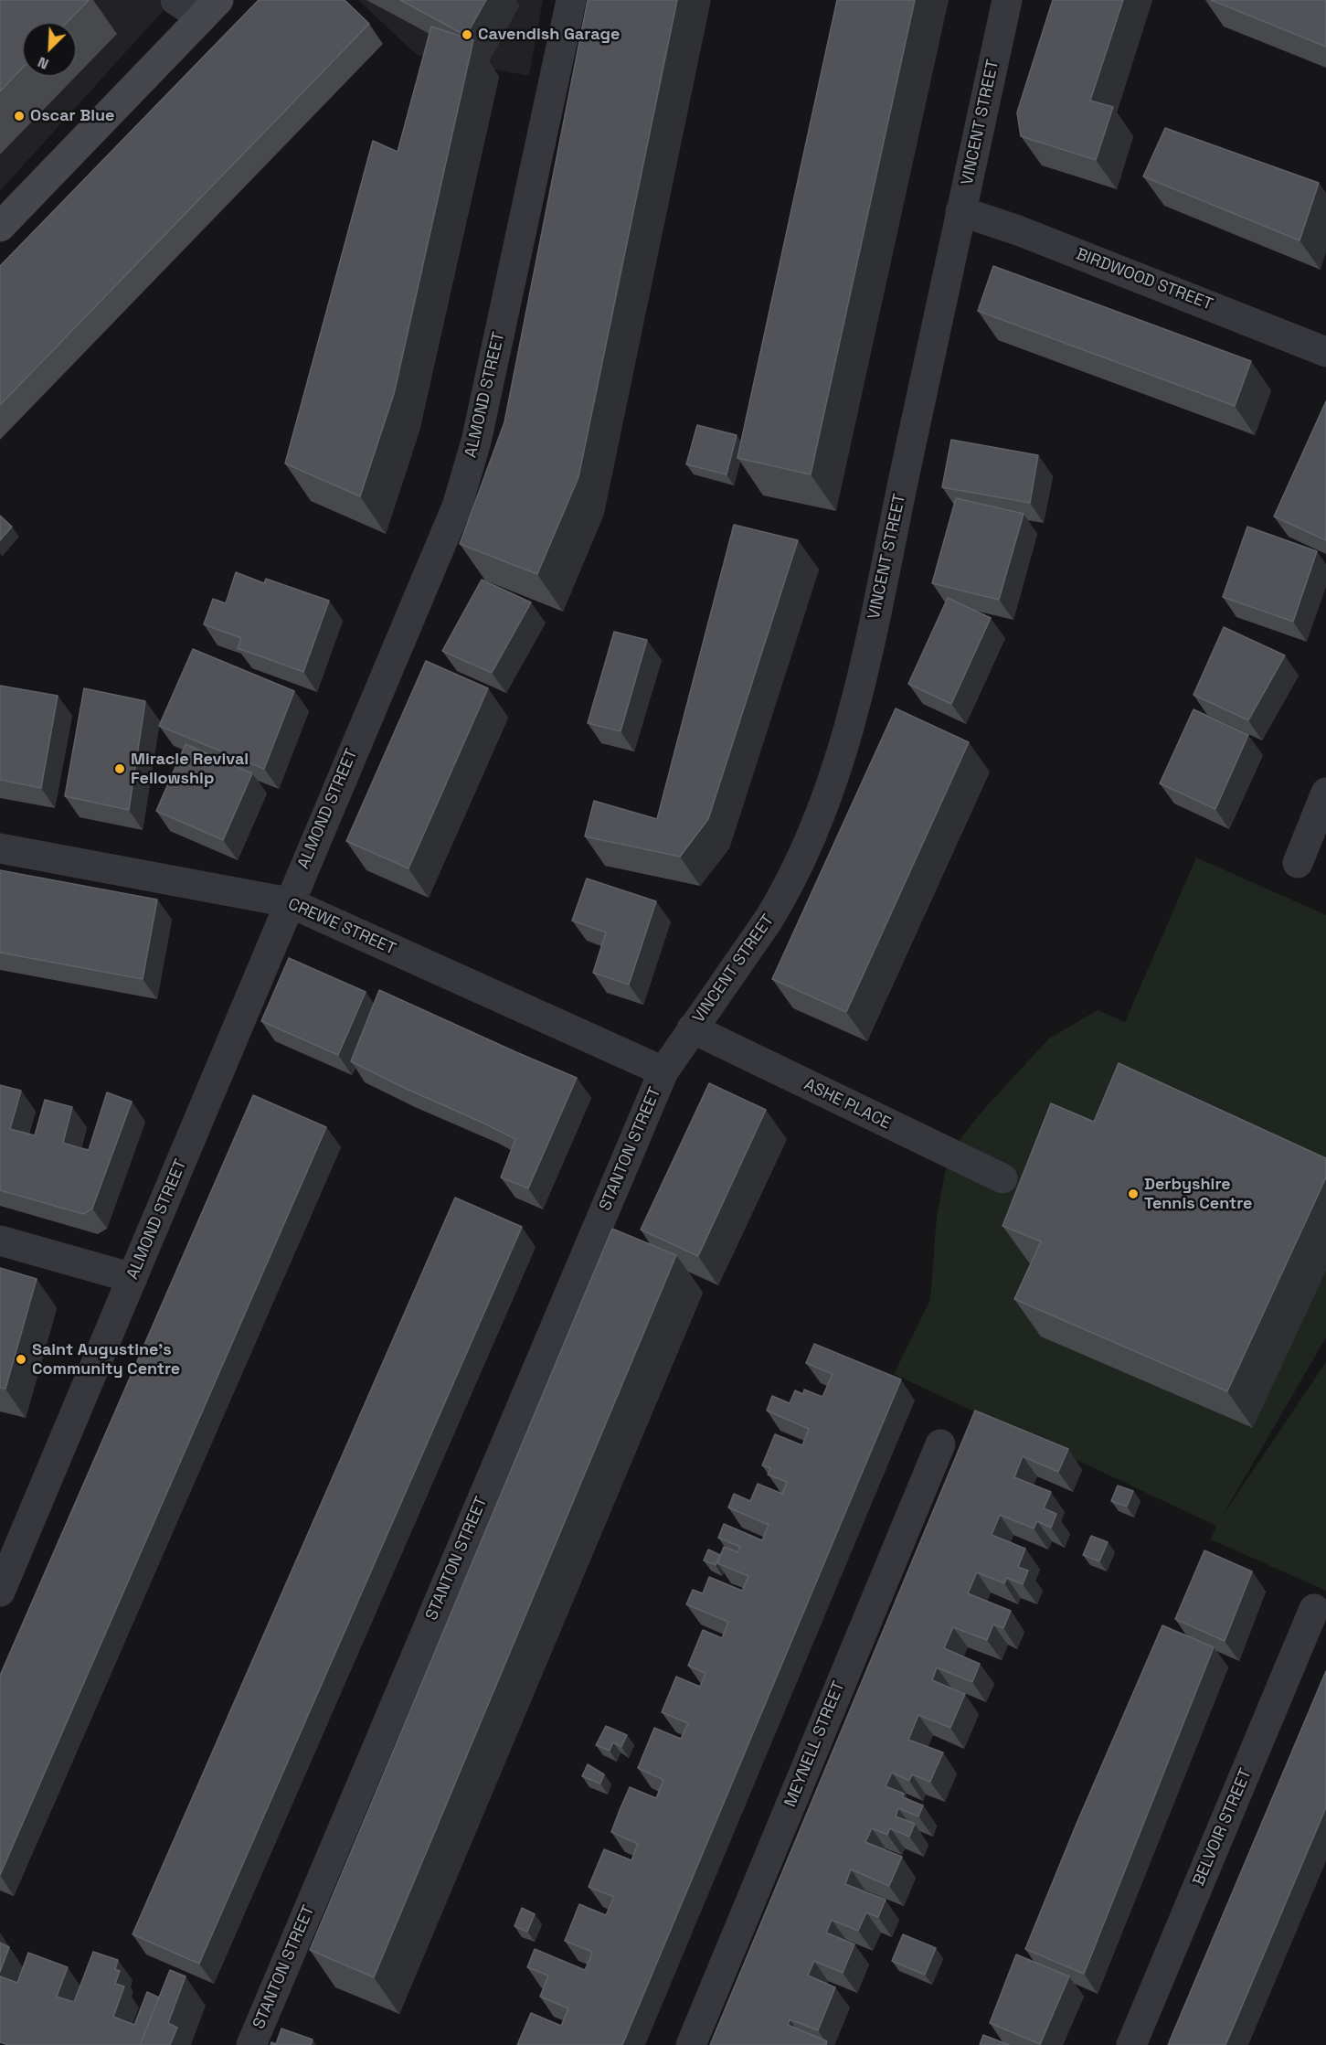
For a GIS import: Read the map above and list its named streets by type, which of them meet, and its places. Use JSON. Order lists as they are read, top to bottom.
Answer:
{
  "streets": {
    "street": [
      "VINCENT STREET",
      "BIRDWOOD STREET",
      "ALMOND STREET",
      "CREWE STREET",
      "ASHE PLACE",
      "STANTON STREET",
      "MEYNELL STREET",
      "BELVOIR STREET"
    ]
  },
  "crossings": [
    ["VINCENT STREET", "BIRDWOOD STREET"],
    ["VINCENT STREET", "CREWE STREET"],
    ["VINCENT STREET", "ASHE PLACE"],
    ["VINCENT STREET", "STANTON STREET"],
    ["ALMOND STREET", "CREWE STREET"],
    ["CREWE STREET", "STANTON STREET"]
  ],
  "places": [
    "Cavendish Garage",
    "Oscar Blue",
    "Miracle Revival Fellowship",
    "Derbyshire Tennis Centre",
    "Saint Augustine's Community Centre"
  ],
  "north": "bottom left"
}
